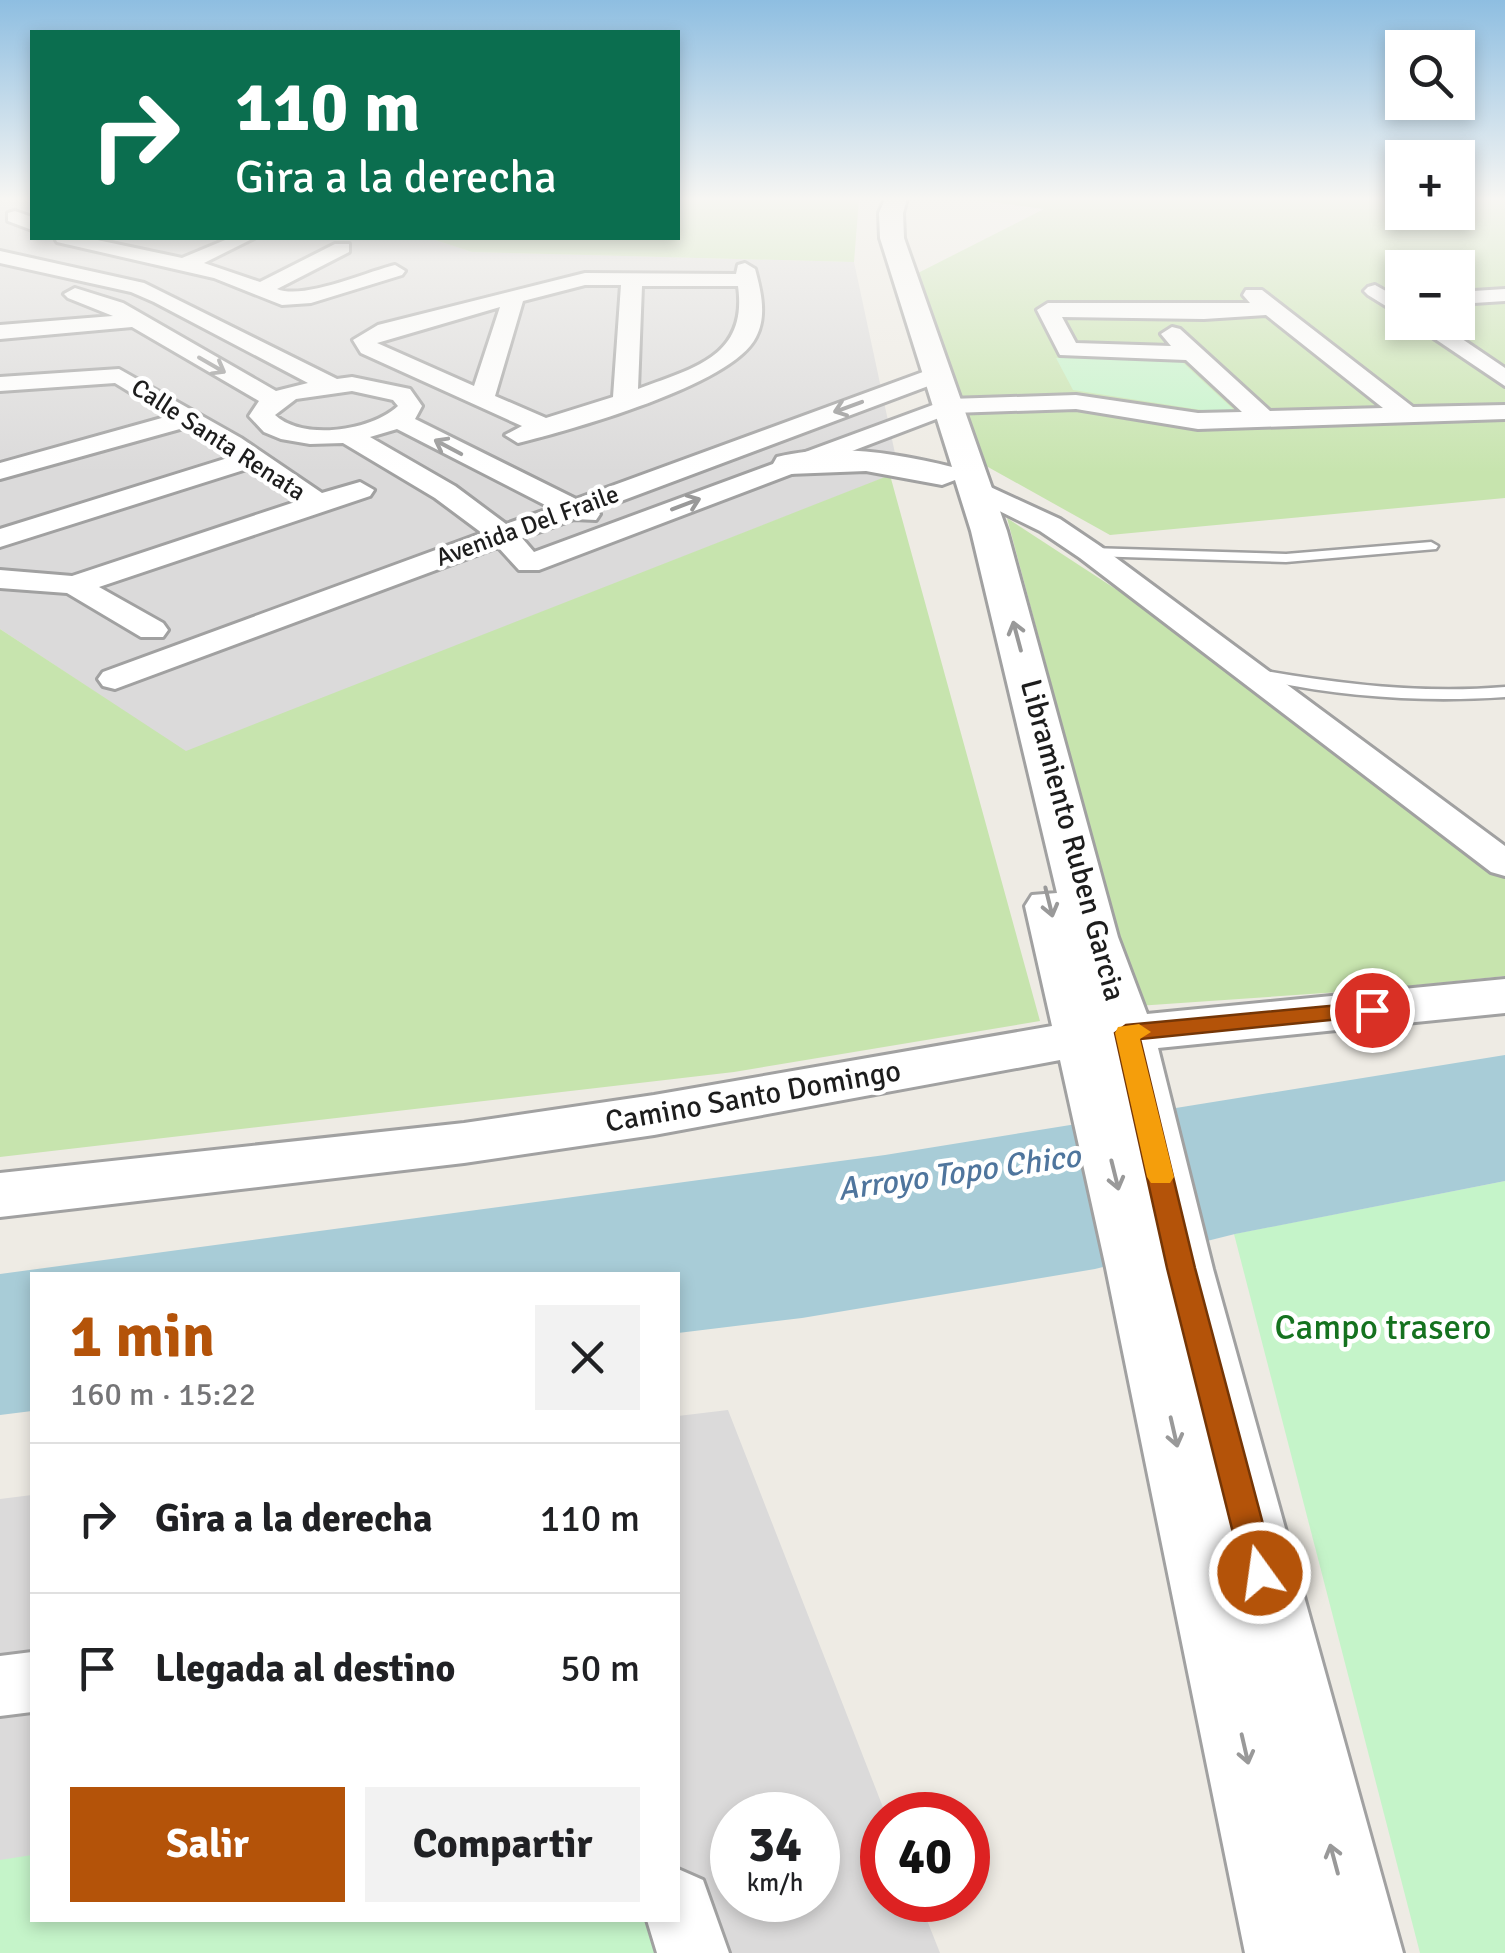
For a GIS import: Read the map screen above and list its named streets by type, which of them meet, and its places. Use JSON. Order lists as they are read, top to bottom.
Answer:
{
  "streets": {
    "street": [
      "Calle Santa Renata",
      "Avenida Del Fraile",
      "Libramiento Ruben Garcia",
      "Camino Santo Domingo"
    ]
  },
  "crossings": [
    ["Avenida Del Fraile", "Libramiento Ruben Garcia"],
    ["Libramiento Ruben Garcia", "Camino Santo Domingo"]
  ],
  "water": ["Arroyo Topo Chico"],
  "parks": ["Campo trasero"],
  "page": {
    "map_buttons": ["+", "−"],
    "turn": ["110 m", "Gira a la derecha"],
    "heading": ["1 min", "160 m · 15:22"],
    "list": [
      {
        "name": "Gira a la derecha",
        "value": "110 m"
      },
      {
        "name": "Llegada al destino",
        "value": "50 m"
      }
    ],
    "buttons": ["Salir", "Compartir"],
    "speed": "34 km/h",
    "limit": "40"
  }
}
